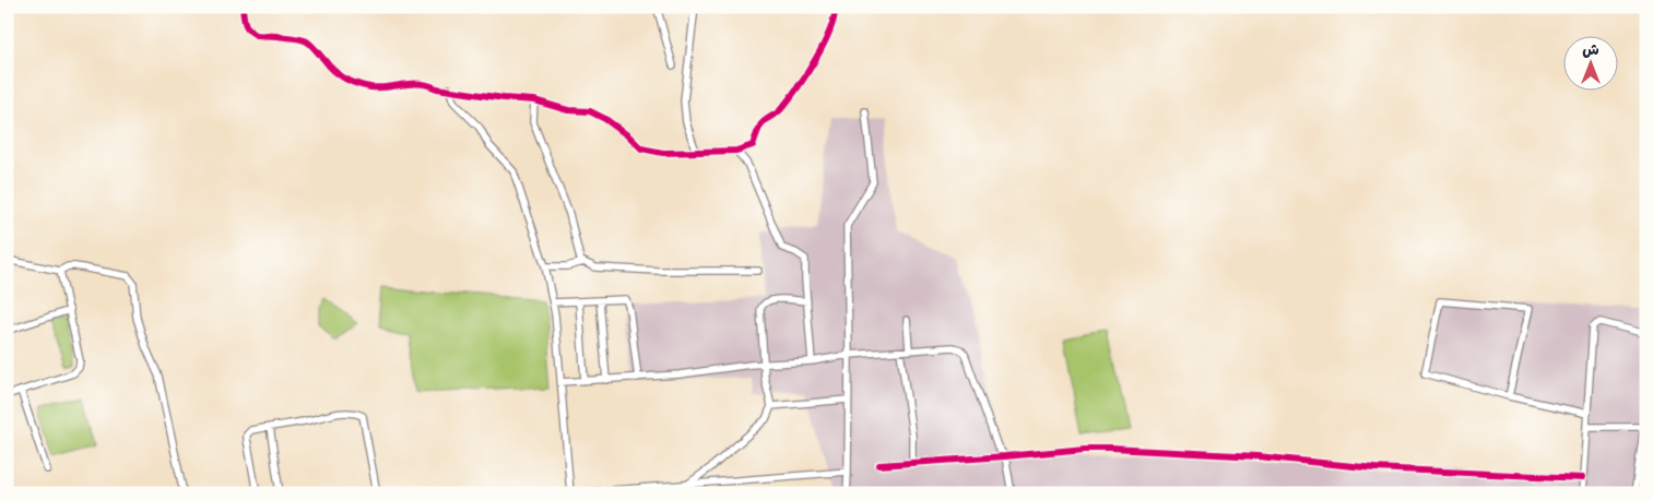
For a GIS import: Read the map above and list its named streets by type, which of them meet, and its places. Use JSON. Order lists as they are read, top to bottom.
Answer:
{
  "north": "top"
}
